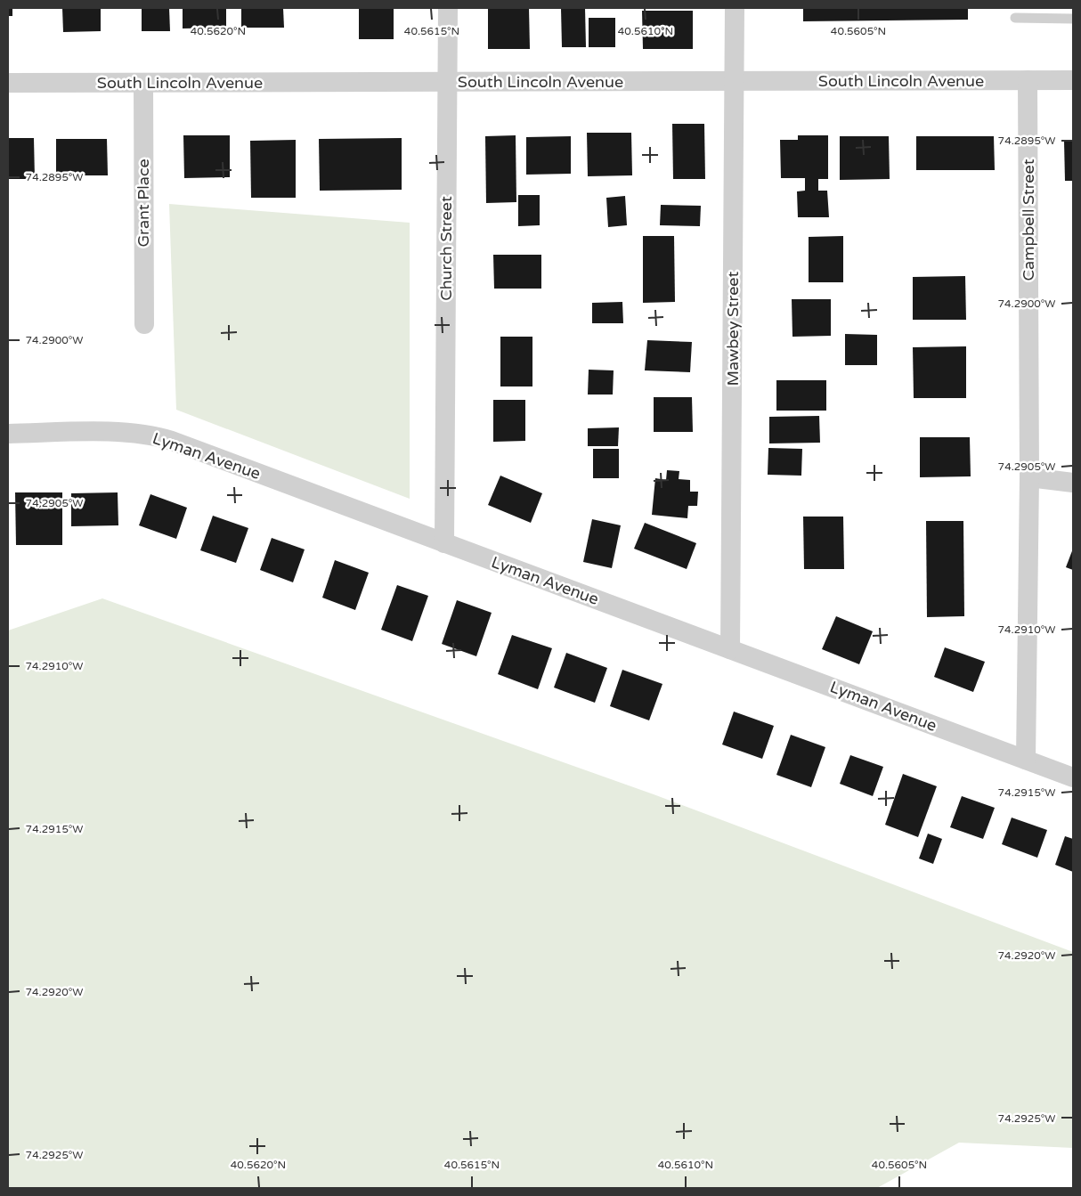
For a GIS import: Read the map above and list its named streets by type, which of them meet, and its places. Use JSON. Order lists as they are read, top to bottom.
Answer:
{
  "streets": {
    "street": [
      "South Lincoln Avenue",
      "Grant Place",
      "Campbell Street",
      "Church Street",
      "Mawbey Street",
      "Lyman Avenue"
    ]
  },
  "crossings": [
    ["South Lincoln Avenue", "Grant Place"],
    ["South Lincoln Avenue", "Campbell Street"],
    ["South Lincoln Avenue", "Church Street"],
    ["South Lincoln Avenue", "Mawbey Street"],
    ["Campbell Street", "Lyman Avenue"],
    ["Church Street", "Lyman Avenue"],
    ["Mawbey Street", "Lyman Avenue"]
  ],
  "coordinates": [
    "40.5620°N",
    "40.5615°N",
    "40.5610°N",
    "40.5605°N",
    "74.2895°W",
    "74.2900°W",
    "74.2905°W",
    "74.2910°W",
    "74.2915°W",
    "74.2920°W",
    "74.2925°W"
  ]
}
